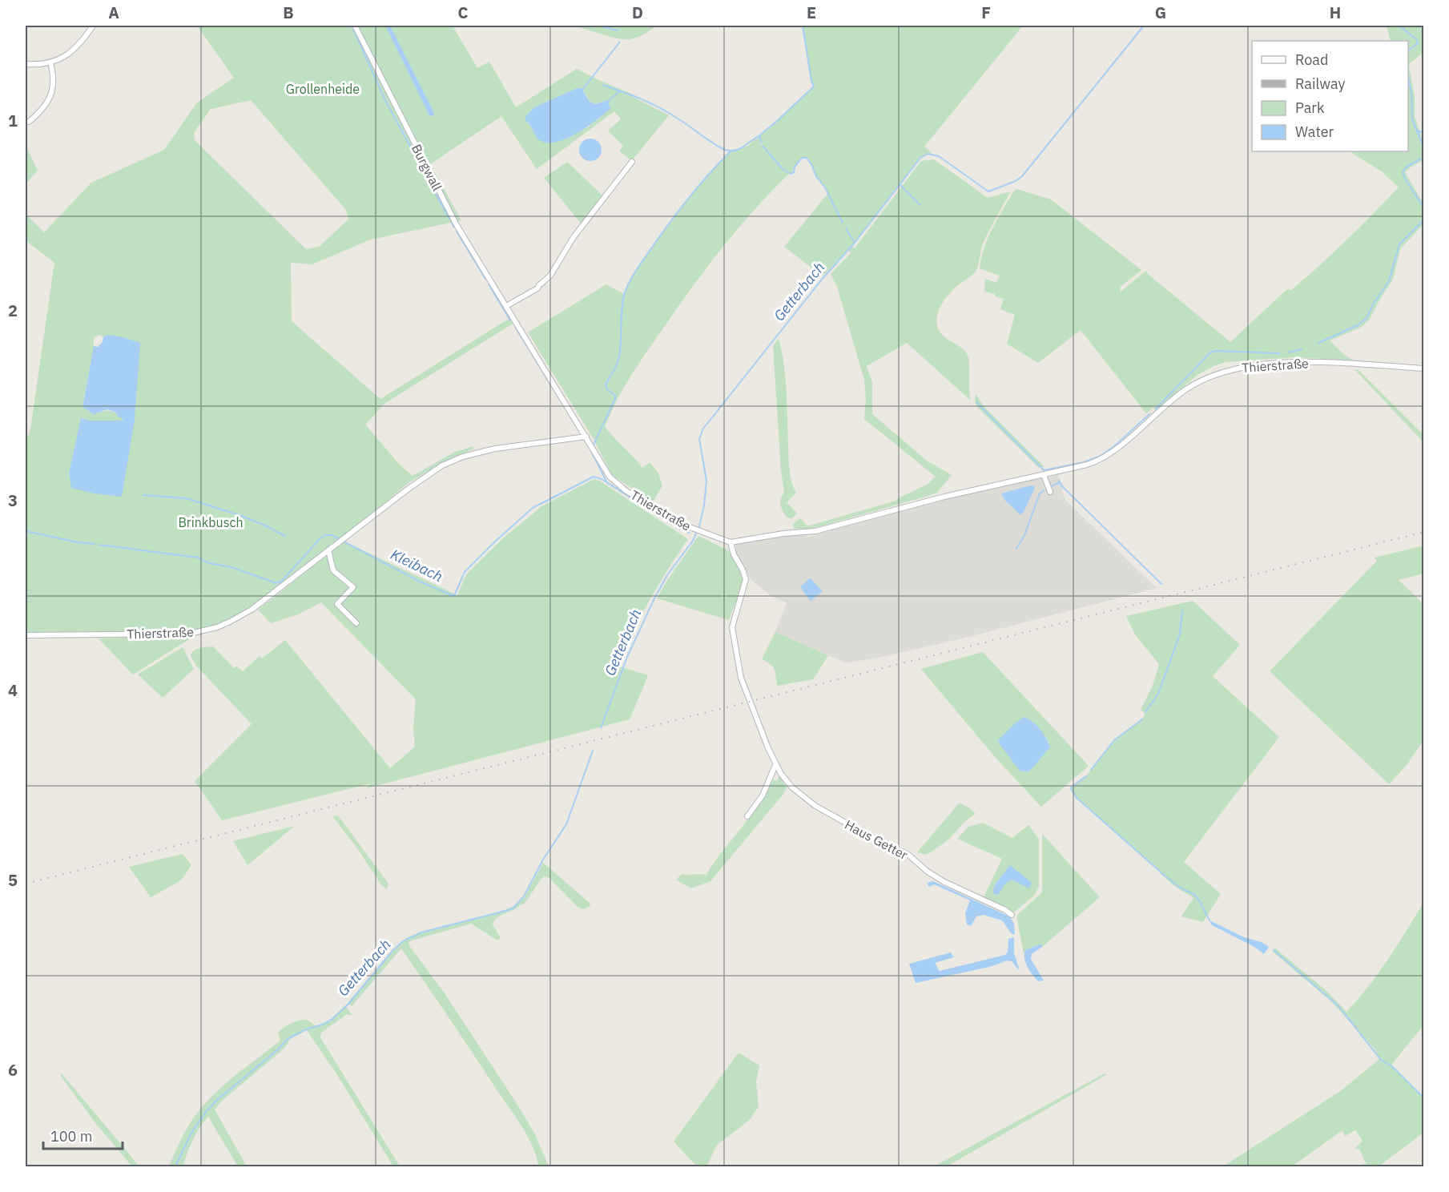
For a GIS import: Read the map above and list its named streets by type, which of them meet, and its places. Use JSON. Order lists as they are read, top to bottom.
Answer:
{
  "streets": {
    "street": ["Burgwall", "Thierstraße", "Haus Getter"]
  },
  "crossings": [
    ["Burgwall", "Thierstraße"],
    ["Thierstraße", "Haus Getter"]
  ],
  "water": ["Getterbach", "Kleibach"],
  "parks": ["Grollenheide", "Brinkbusch"],
  "legend": [
    "Road",
    "Railway",
    "Park",
    "Water"
  ],
  "scale_bar": "100 m",
  "grid": {
    "columns": [
      "A",
      "B",
      "C",
      "D",
      "E",
      "F",
      "G",
      "H"
    ],
    "rows": [
      "1",
      "2",
      "3",
      "4",
      "5",
      "6"
    ]
  }
}
